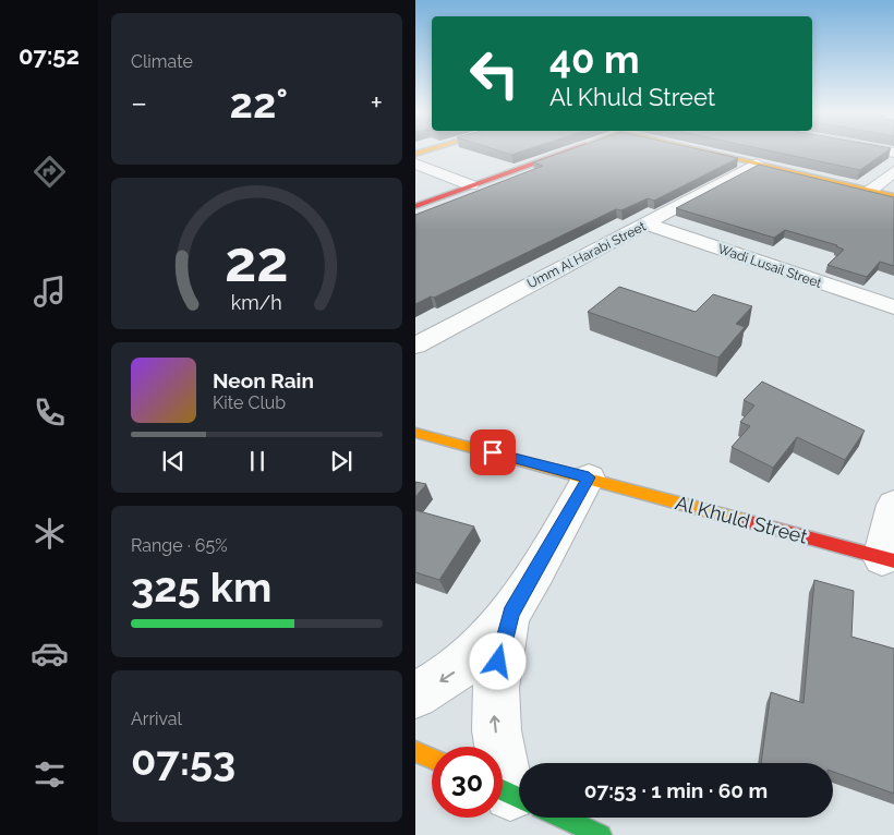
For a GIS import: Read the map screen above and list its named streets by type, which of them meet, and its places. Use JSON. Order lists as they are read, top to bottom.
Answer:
{
  "streets": {
    "street": ["Umm Al Harabi Street", "Wadi Lusail Street", "Al Khuld Street"]
  },
  "crossings": [
    ["Umm Al Harabi Street", "Wadi Lusail Street"]
  ],
  "page": {
    "tabs": "07:52",
    "tile": [
      "Climate",
      ["Range · 65%", "325 km"],
      ["Arrival", "07:53"]
    ],
    "turn": ["40 m", "Al Khuld Street"],
    "heat": ["−", "22°", "+"],
    "song": ["Neon Rain", "Kite Club"],
    "limit": "30",
    "trip": "07:53 · 1 min · 60 m",
    "gauge": ["22", "km/h"]
  }
}
